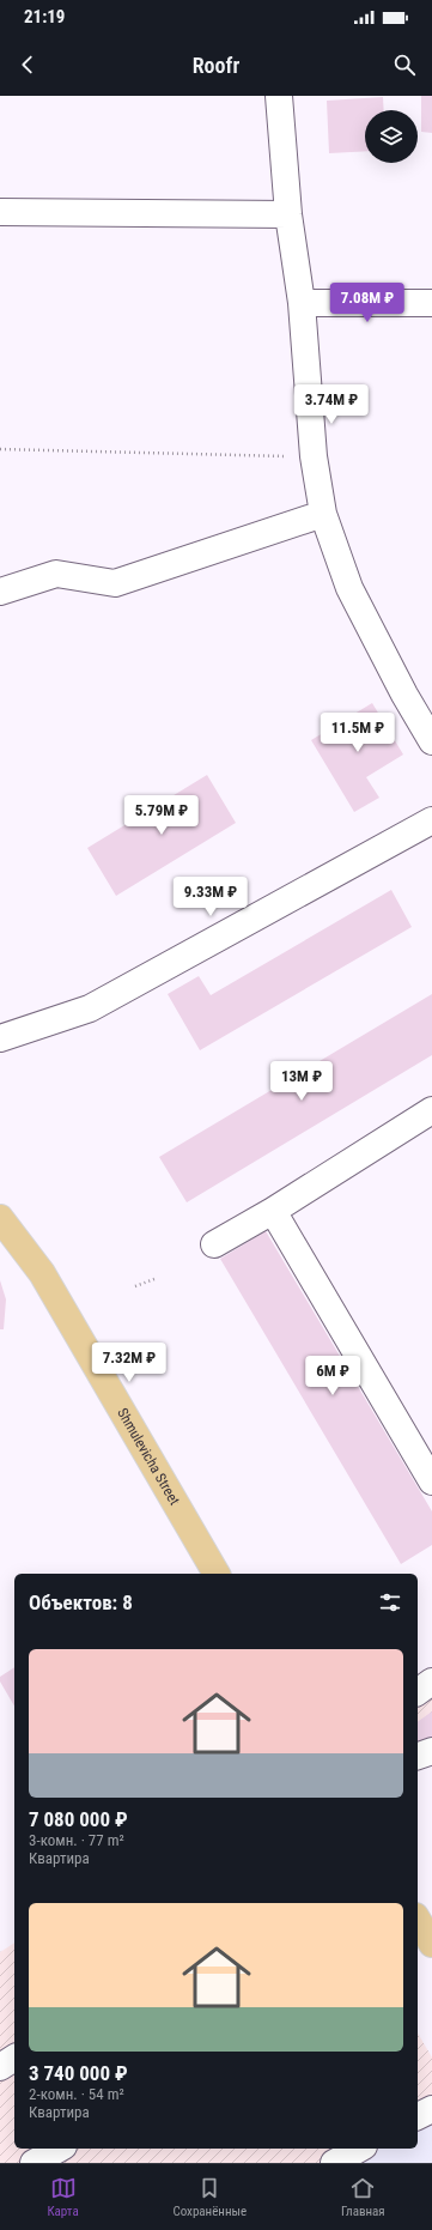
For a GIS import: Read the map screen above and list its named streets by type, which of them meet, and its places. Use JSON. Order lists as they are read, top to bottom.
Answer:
{
  "streets": {
    "main road": ["Shmulevicha Street"]
  },
  "page": {
    "status": "21:19",
    "header": "Roofr",
    "price": [
      "7.08M ₽",
      "3.74M ₽",
      "11.5M ₽",
      "5.79M ₽",
      "9.33M ₽",
      "13M ₽",
      "7.32M ₽",
      "6M ₽"
    ],
    "heading": "Объектов: 8",
    "list": [
      {
        "name": "7 080 000 ₽",
        "note": "3-комн. · 77 m² · Квартира"
      },
      {
        "name": "3 740 000 ₽",
        "note": "2-комн. · 54 m² · Квартира"
      }
    ],
    "tabs": ["Карта", "Сохранённые", "Главная"]
  }
}
